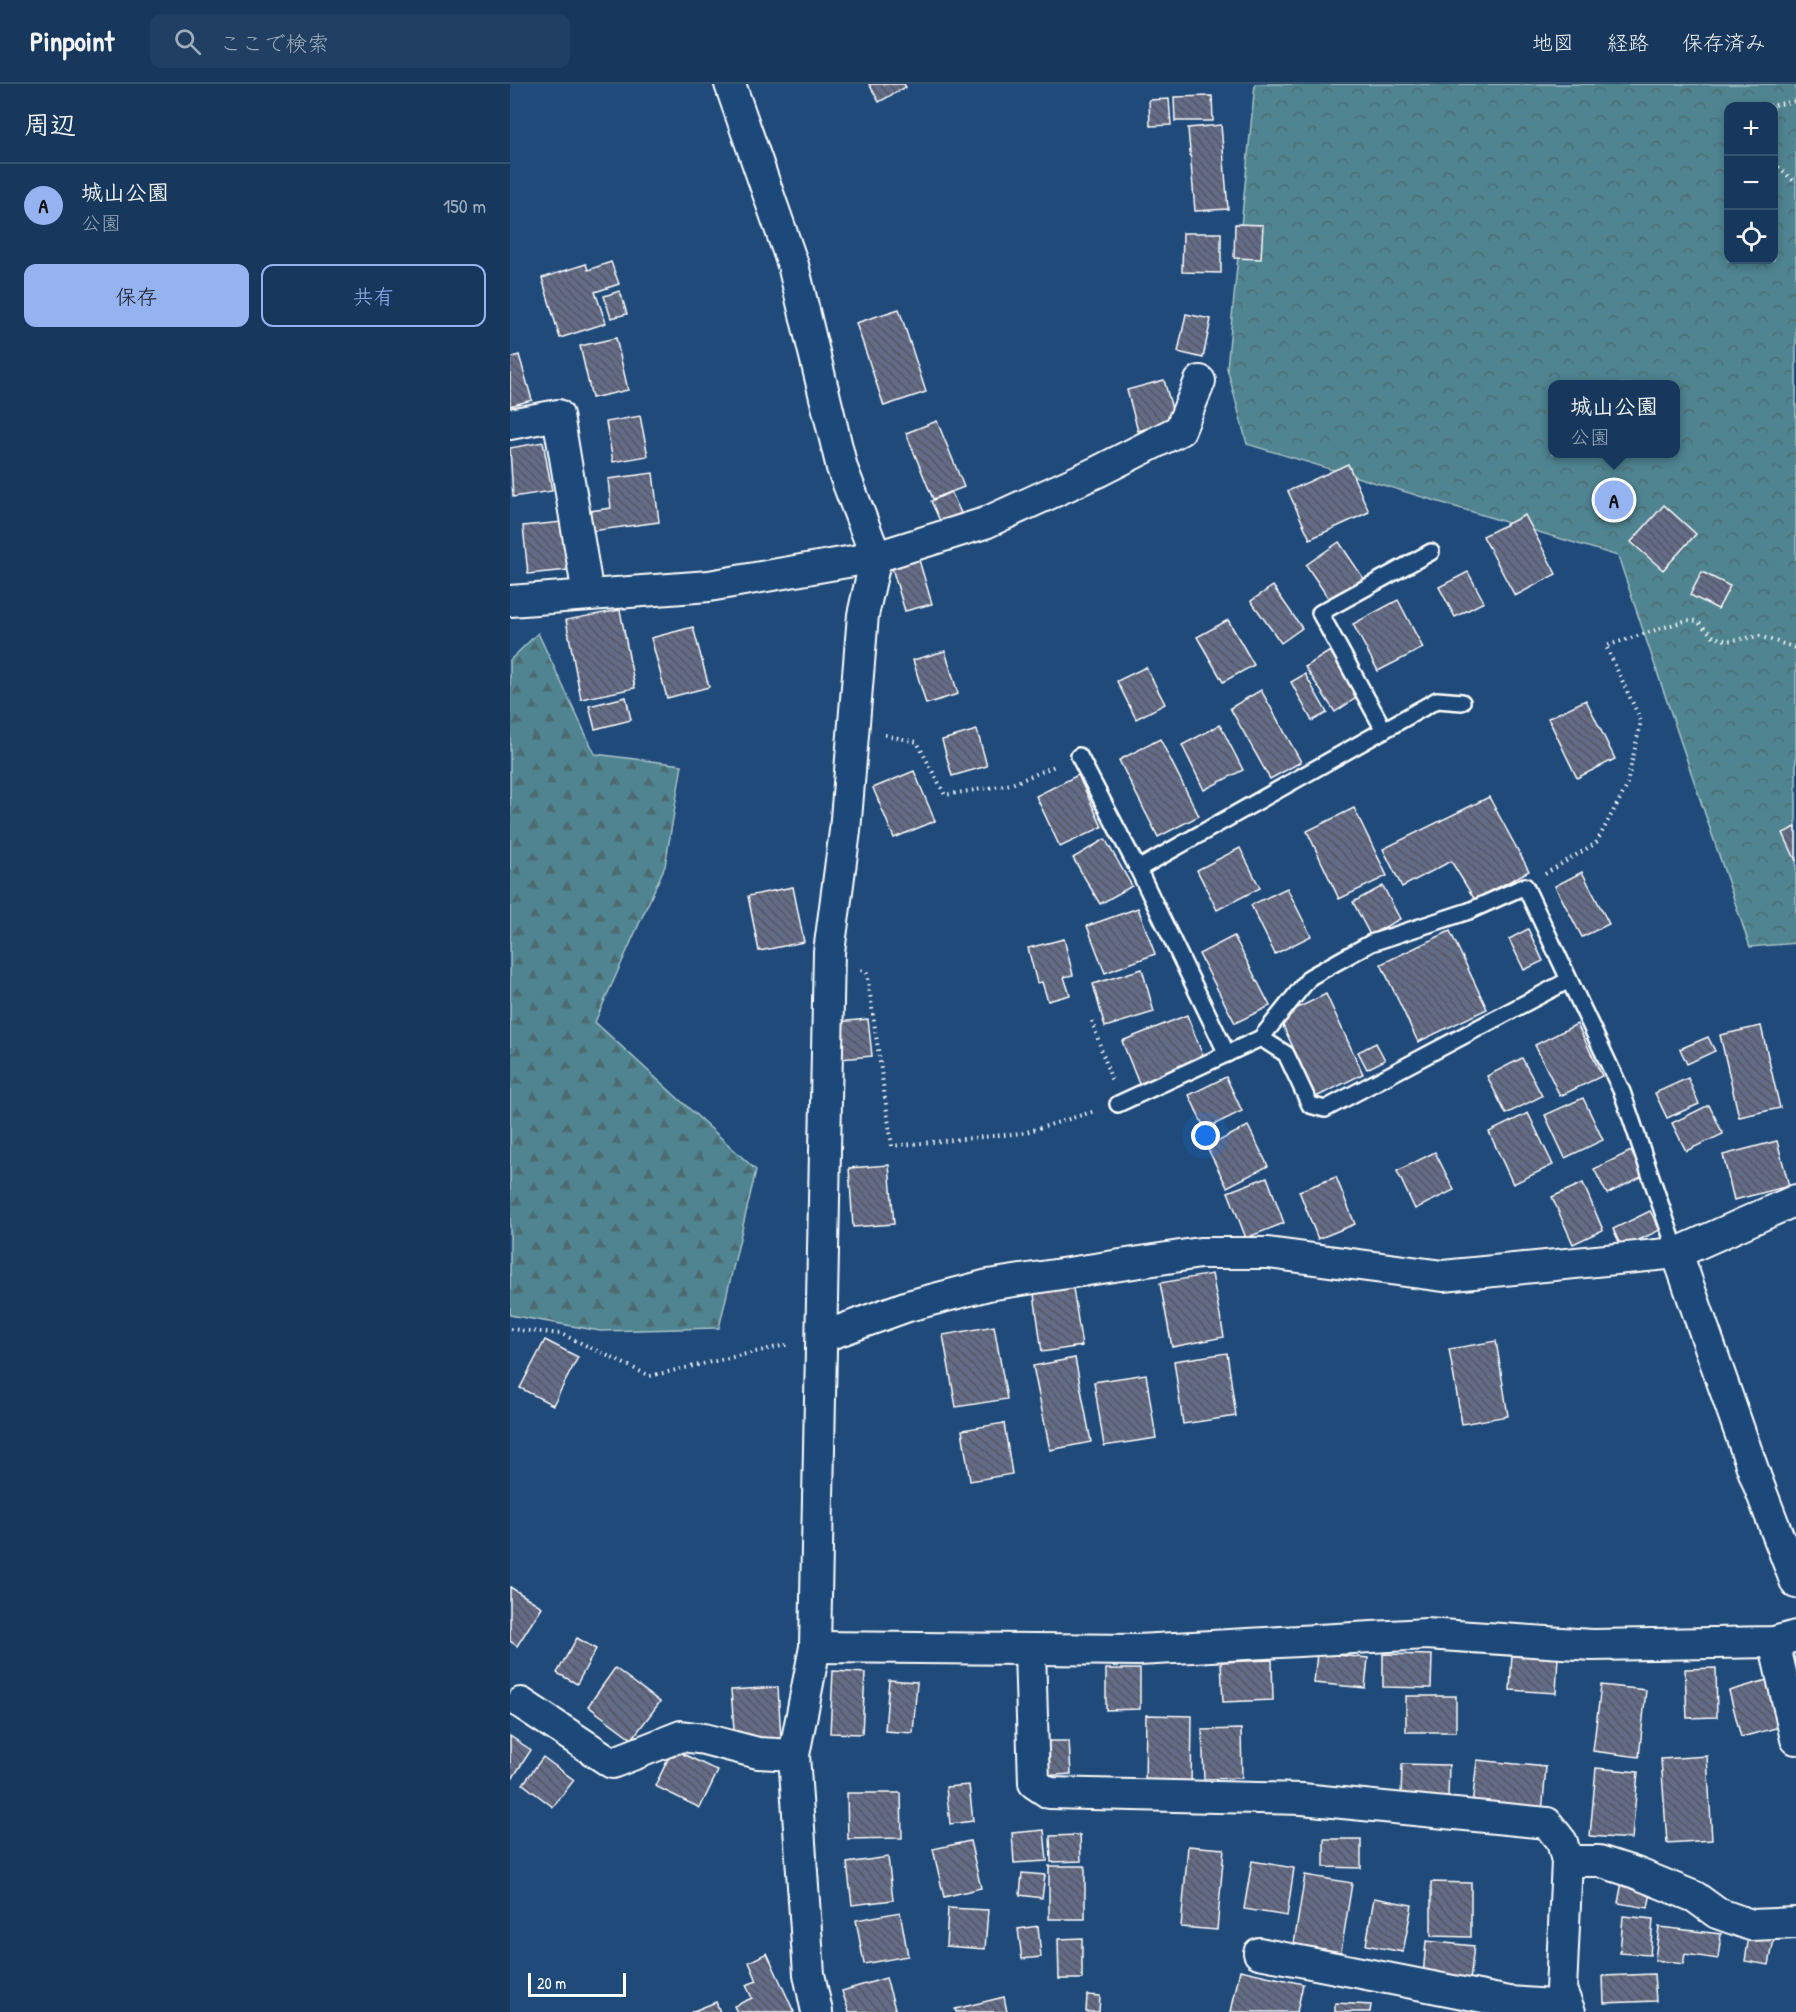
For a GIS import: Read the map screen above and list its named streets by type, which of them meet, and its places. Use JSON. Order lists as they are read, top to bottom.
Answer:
{
  "scale_bar": "20 m",
  "page": {
    "header": "Pinpoint",
    "search": "ここで検索",
    "nav": ["地図", "経路", "保存済み"],
    "heading": "周辺",
    "map_buttons": ["+", "−"],
    "list": [
      {
        "mark": "A",
        "name": "城山公園",
        "note": "公園",
        "value": "150 m"
      }
    ],
    "buttons": ["保存", "共有"],
    "popup": ["城山公園", "公園"],
    "pins": "A",
    "scale": "20 m"
  }
}
